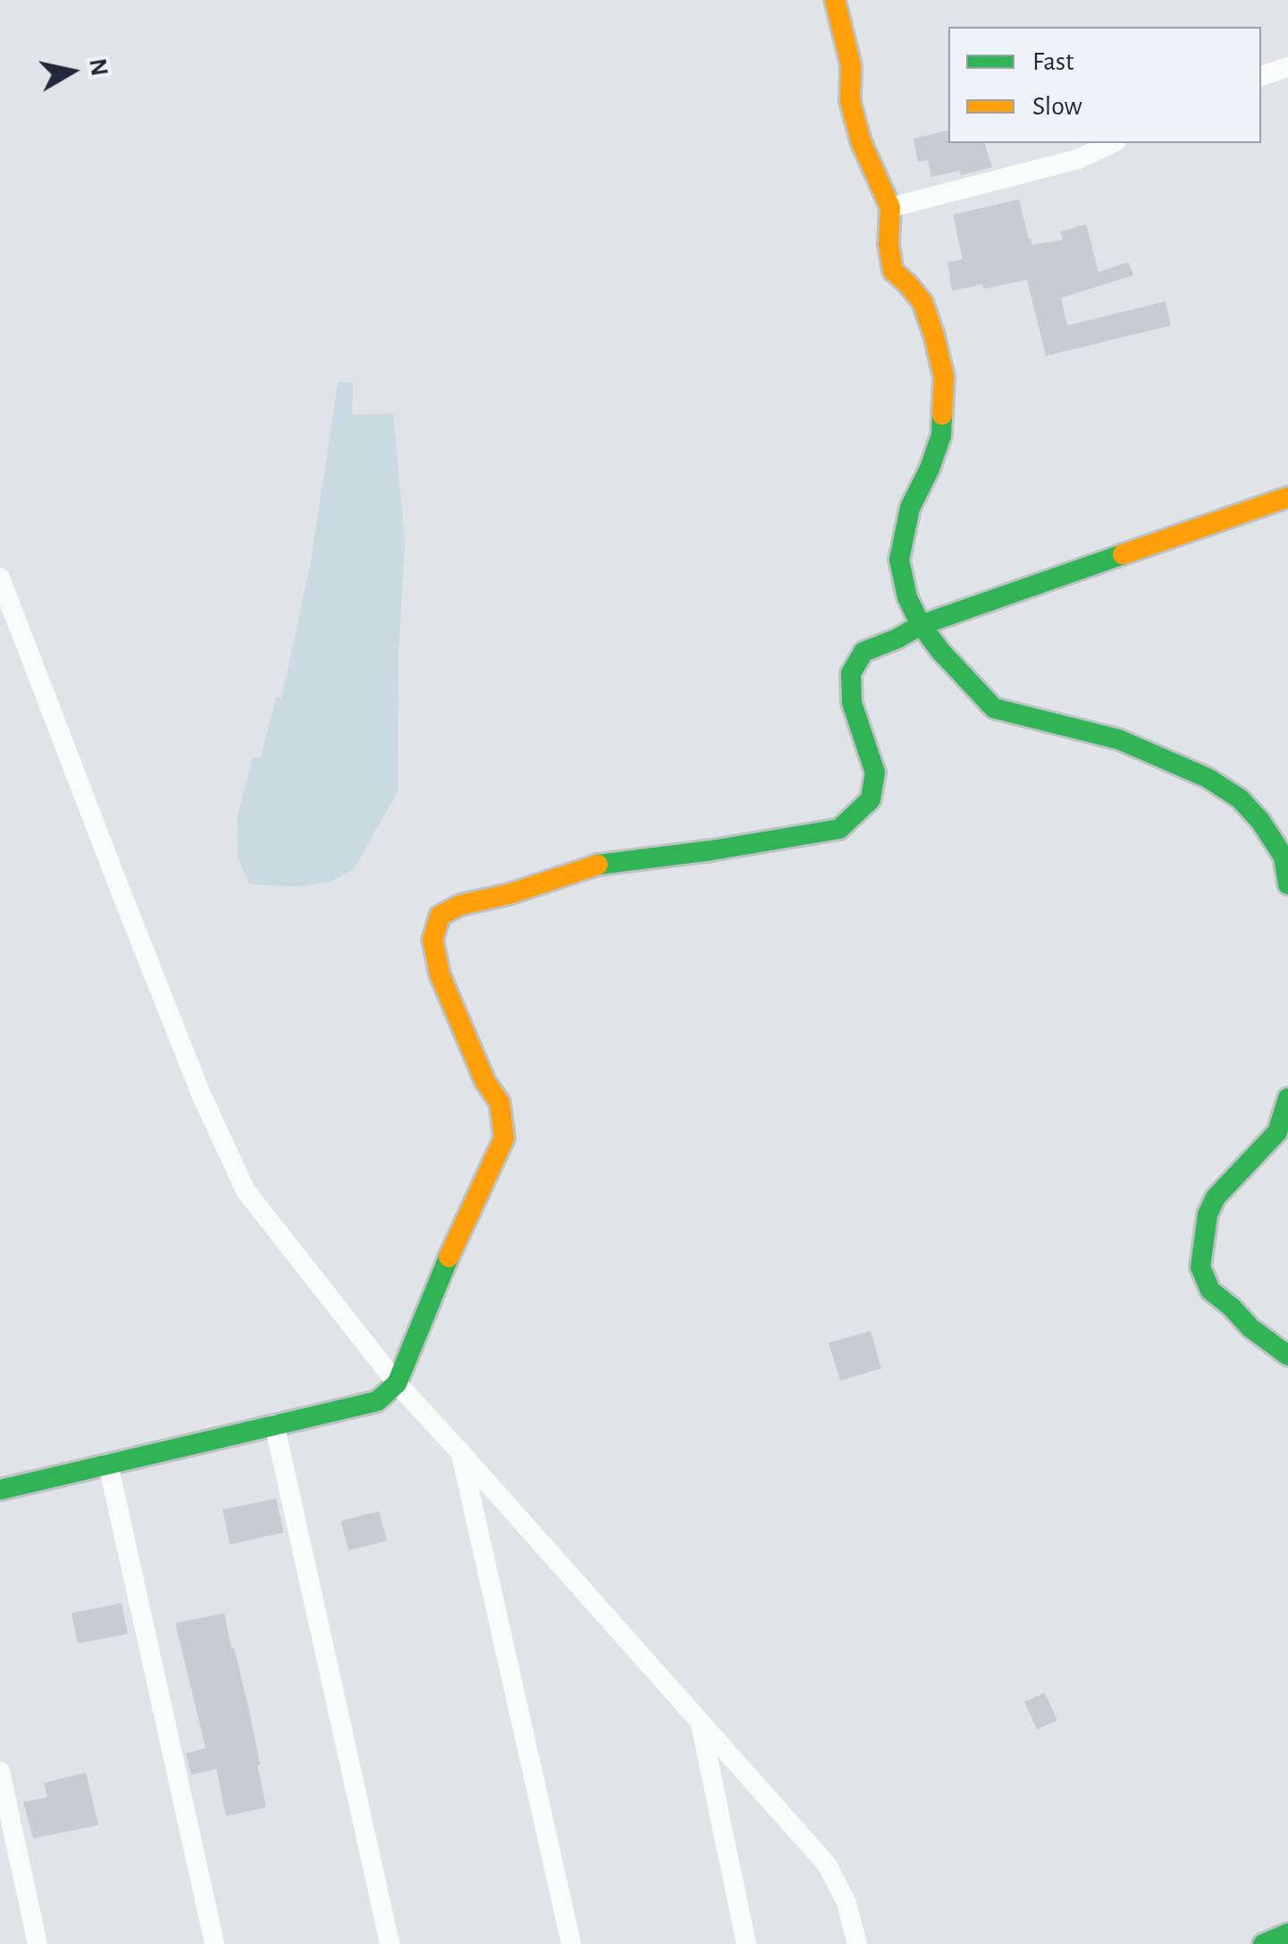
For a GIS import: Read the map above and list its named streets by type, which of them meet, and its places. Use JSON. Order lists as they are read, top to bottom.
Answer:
{
  "legend": ["Fast", "Slow"],
  "north": "right"
}
